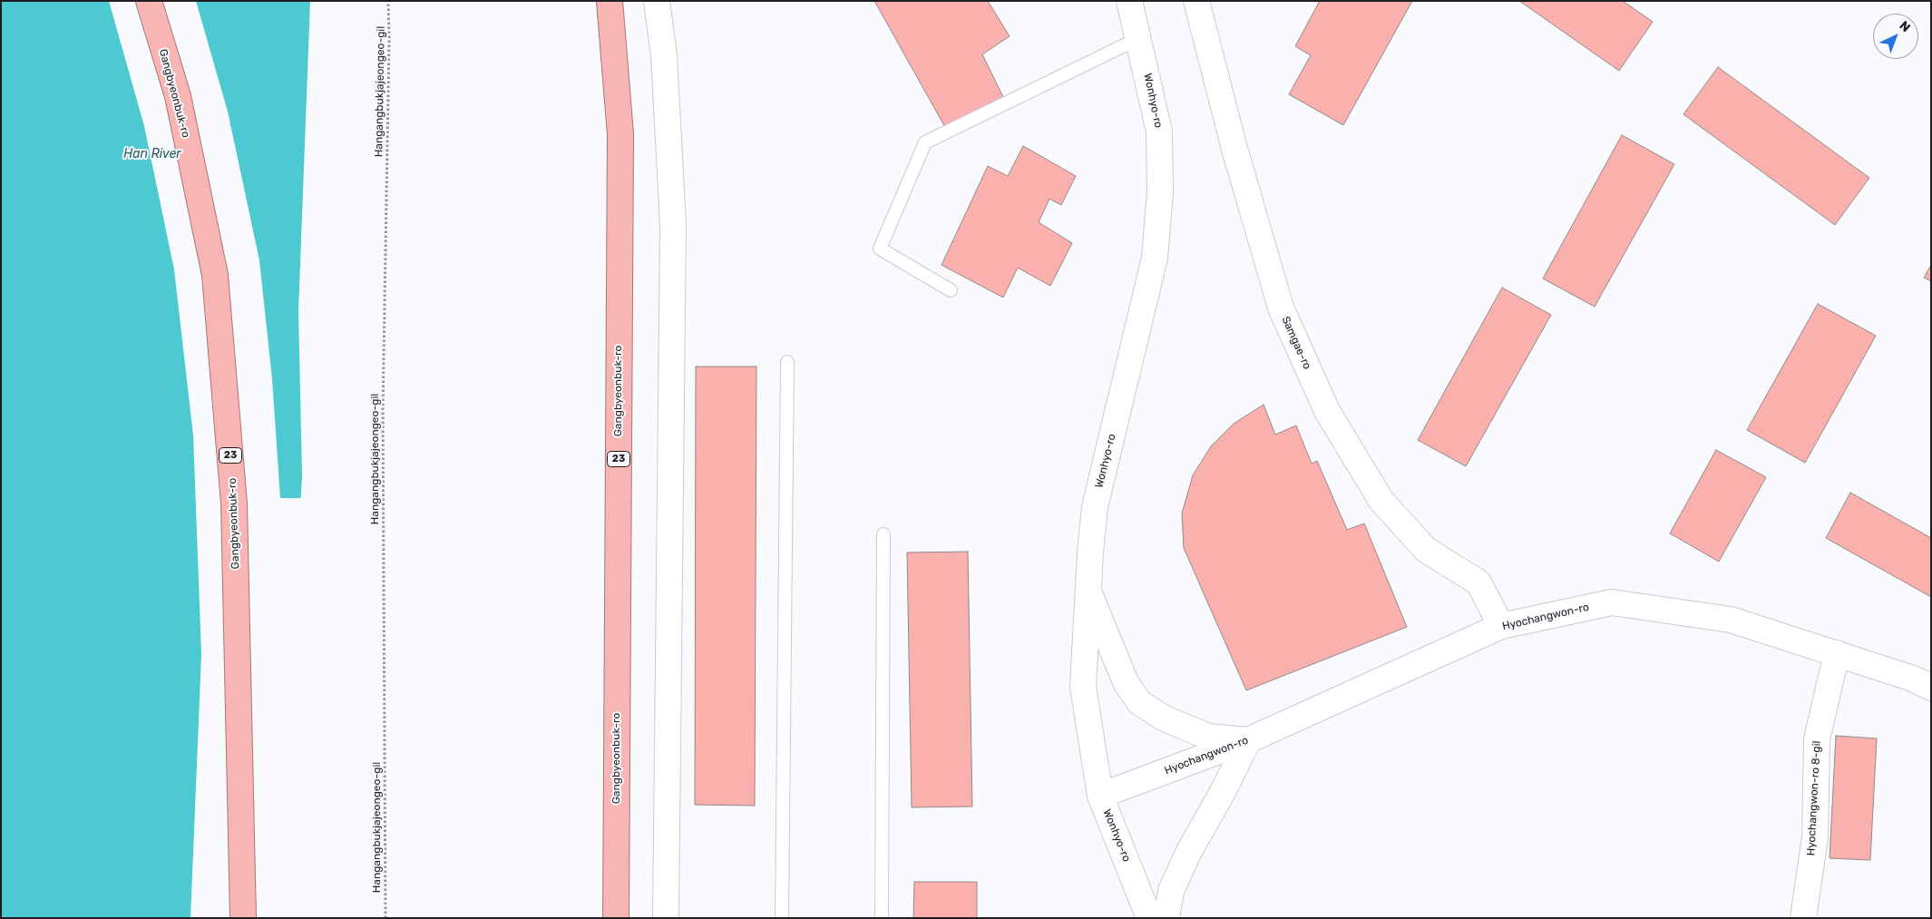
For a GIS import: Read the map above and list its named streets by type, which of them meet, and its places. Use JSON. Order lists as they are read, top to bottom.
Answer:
{
  "streets": {
    "highway": ["Gangbyeonbuk-ro", "23"],
    "street": [
      "Wonhyo-ro",
      "Samgae-ro",
      "Hyochangwon-ro",
      "Hyochangwon-ro 8-gil"
    ],
    "path": ["Hangangbukjajeongeo-gil"]
  },
  "crossings": [
    ["Wonhyo-ro", "Hyochangwon-ro"],
    ["Samgae-ro", "Hyochangwon-ro"],
    ["Hyochangwon-ro", "Hyochangwon-ro 8-gil"]
  ],
  "water": ["Han River"],
  "north": "top right"
}
